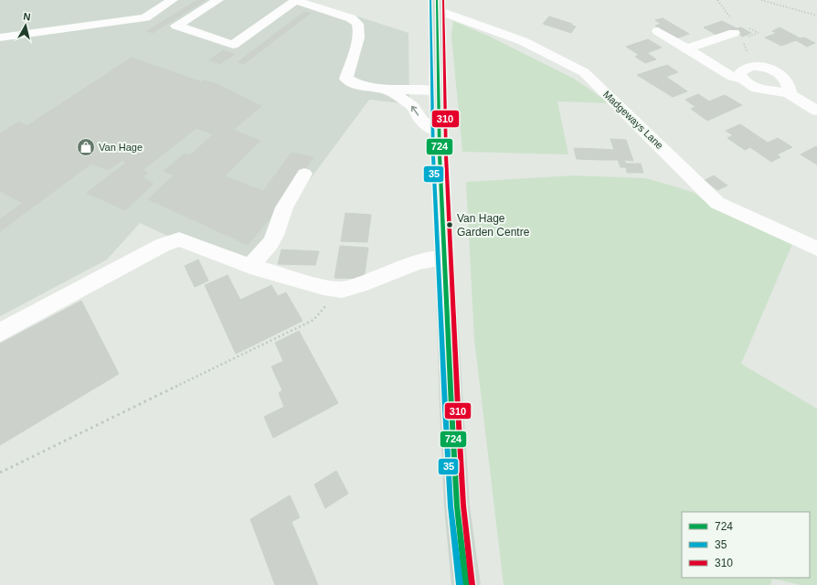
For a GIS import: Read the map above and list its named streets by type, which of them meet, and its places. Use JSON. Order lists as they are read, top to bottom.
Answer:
{
  "streets": {
    "street": ["Madgeways Lane"]
  },
  "places": {
    "shop": ["Van Hage"],
    "other": ["Van Hage Garden Centre"]
  },
  "lines": ["transit line 724", "transit line 35", "transit line 310"],
  "legend": ["724", "35", "310"],
  "north": "top"
}
